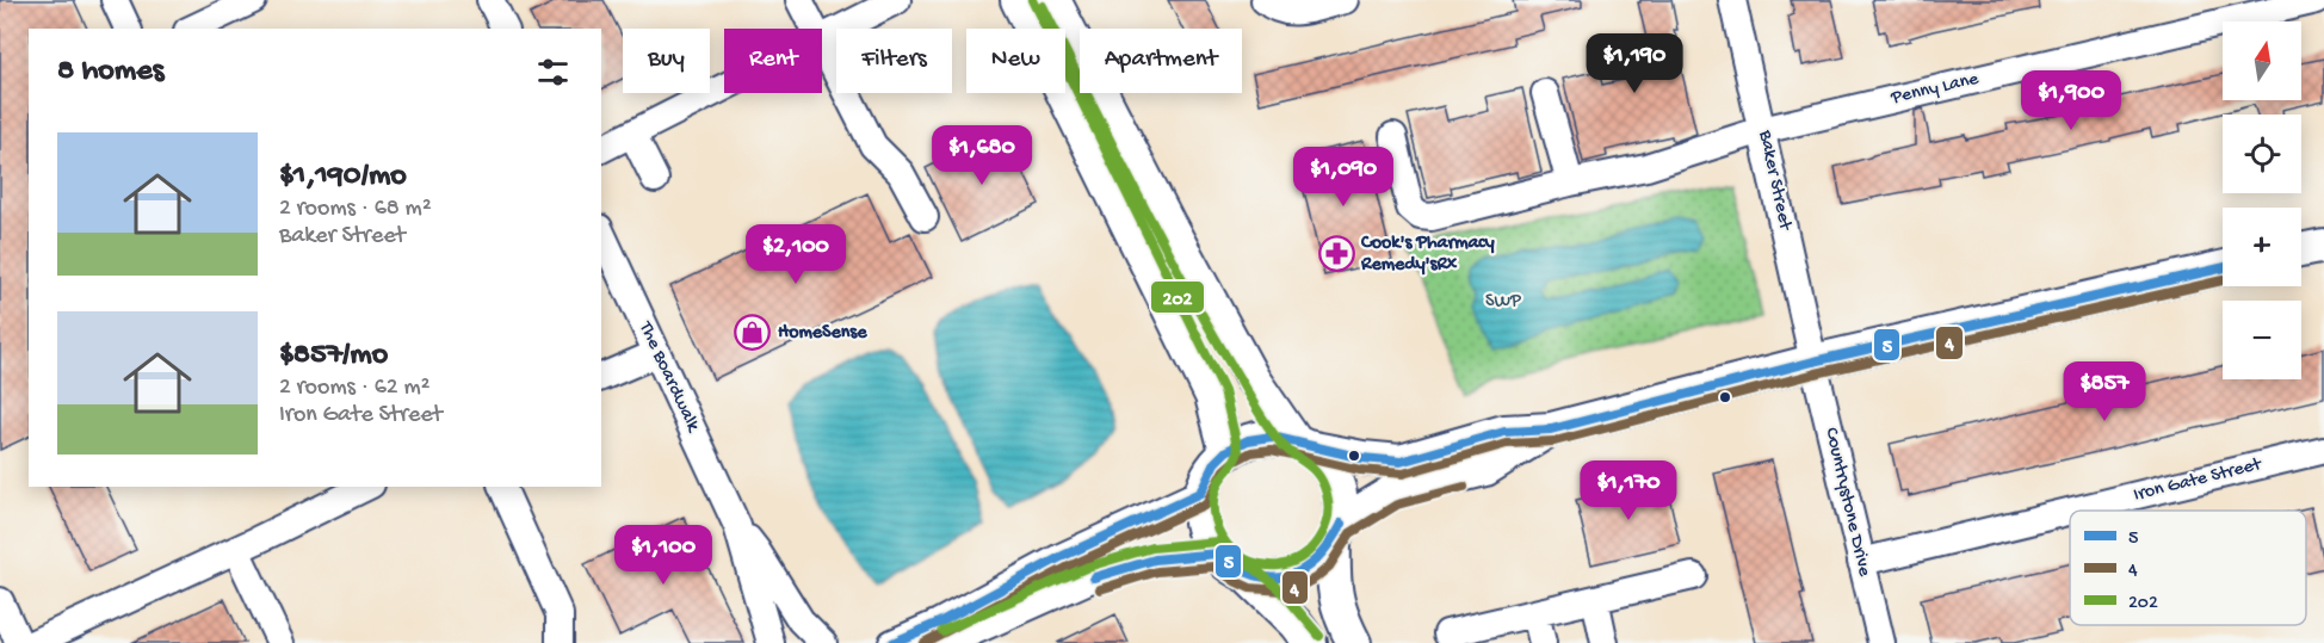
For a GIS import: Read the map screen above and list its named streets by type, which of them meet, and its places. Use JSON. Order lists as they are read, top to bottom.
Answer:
{
  "streets": {
    "street": [
      "Penny Lane",
      "Baker Street",
      "The Boardwalk",
      "Iron Gate Street",
      "Countrystone Drive"
    ]
  },
  "crossings": [
    ["Penny Lane", "Baker Street"],
    ["Baker Street", "Countrystone Drive"],
    ["Iron Gate Street", "Countrystone Drive"]
  ],
  "parks": ["SWP"],
  "places": {
    "pharmacy": ["Cook's Pharmacy Remedy'sRx"],
    "shop": ["HomeSense"]
  },
  "lines": ["transit line 202", "transit line 5", "transit line 4"],
  "legend": ["5", "4", "202"],
  "north": "top",
  "page": {
    "map_buttons": ["+", "−"],
    "chip": [
      "Buy",
      "Rent",
      "Filters",
      "New",
      "Apartment"
    ],
    "heading": "8 homes",
    "price": [
      "$1,190",
      "$1,900",
      "$1,680",
      "$1,090",
      "$2,100",
      "$857",
      "$1,170",
      "$1,100"
    ],
    "list": [
      {
        "name": "$1,190/mo",
        "note": "2 rooms · 68 m² · Baker Street"
      },
      {
        "name": "$857/mo",
        "note": "2 rooms · 62 m² · Iron Gate Street"
      }
    ]
  }
}
